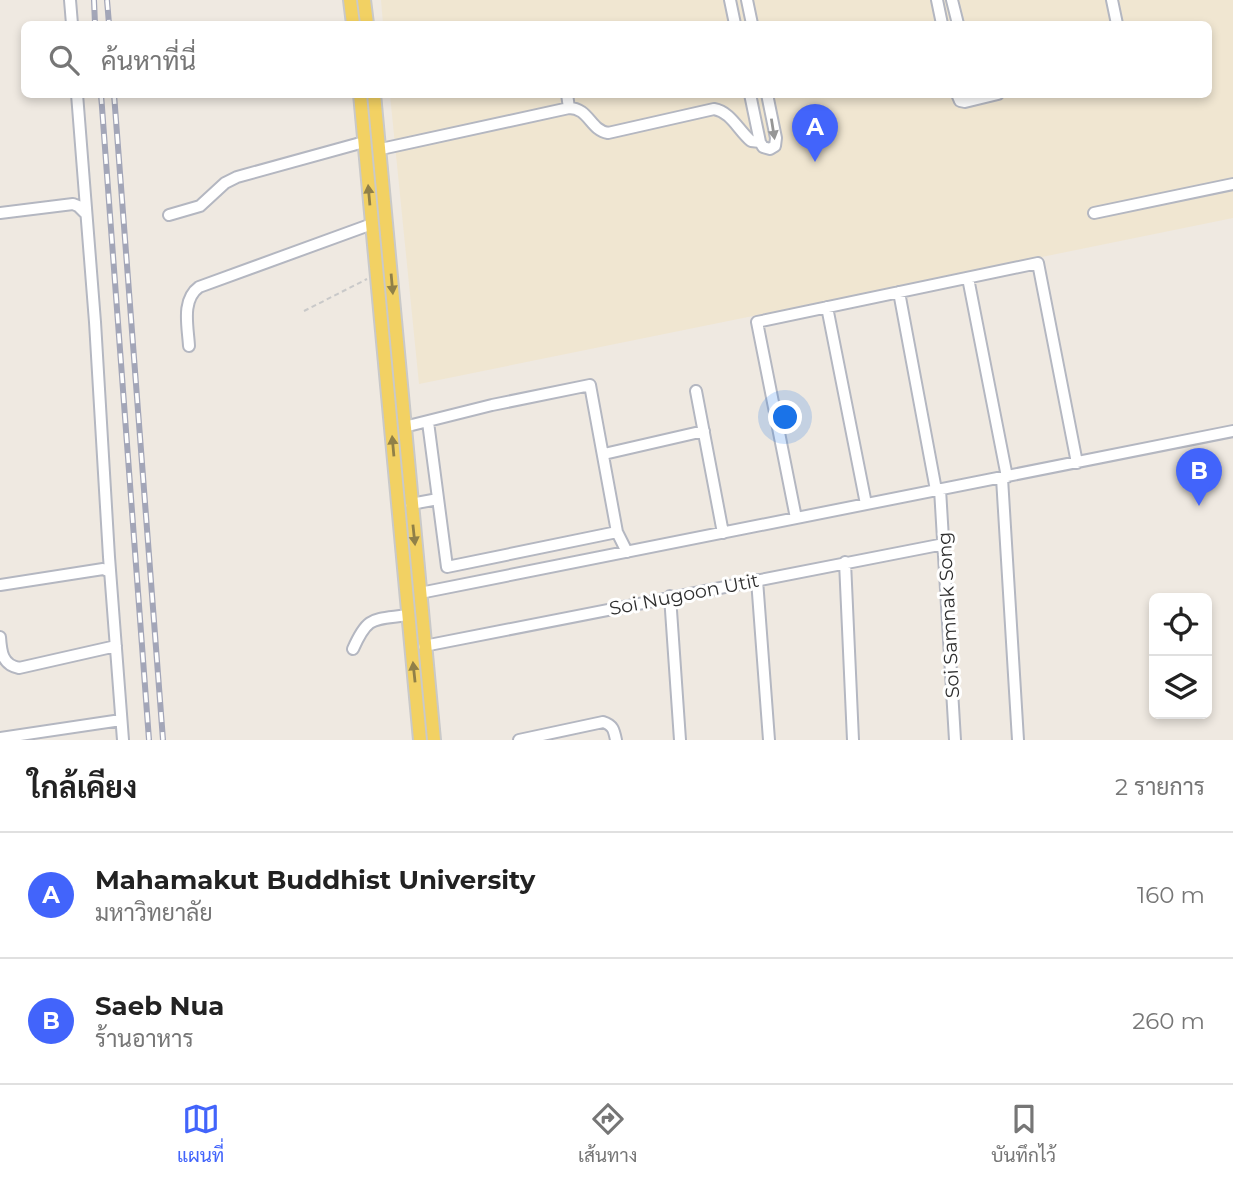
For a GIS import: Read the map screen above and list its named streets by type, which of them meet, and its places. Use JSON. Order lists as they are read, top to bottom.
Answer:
{
  "streets": {
    "street": ["Soi Nugoon Utit", "Soi Samnak Song"]
  },
  "crossings": [
    ["Soi Nugoon Utit", "Soi Samnak Song"]
  ],
  "page": {
    "search": "ค้นหาที่นี่",
    "pins": ["A", "B"],
    "heading": ["ใกล้เคียง", "2 รายการ"],
    "list": [
      {
        "mark": "A",
        "name": "Mahamakut Buddhist University",
        "note": "มหาวิทยาลัย",
        "value": "160 m"
      },
      {
        "mark": "B",
        "name": "Saeb Nua",
        "note": "ร้านอาหาร",
        "value": "260 m"
      }
    ],
    "nav": ["แผนที่", "เส้นทาง", "บันทึกไว้"]
  }
}
